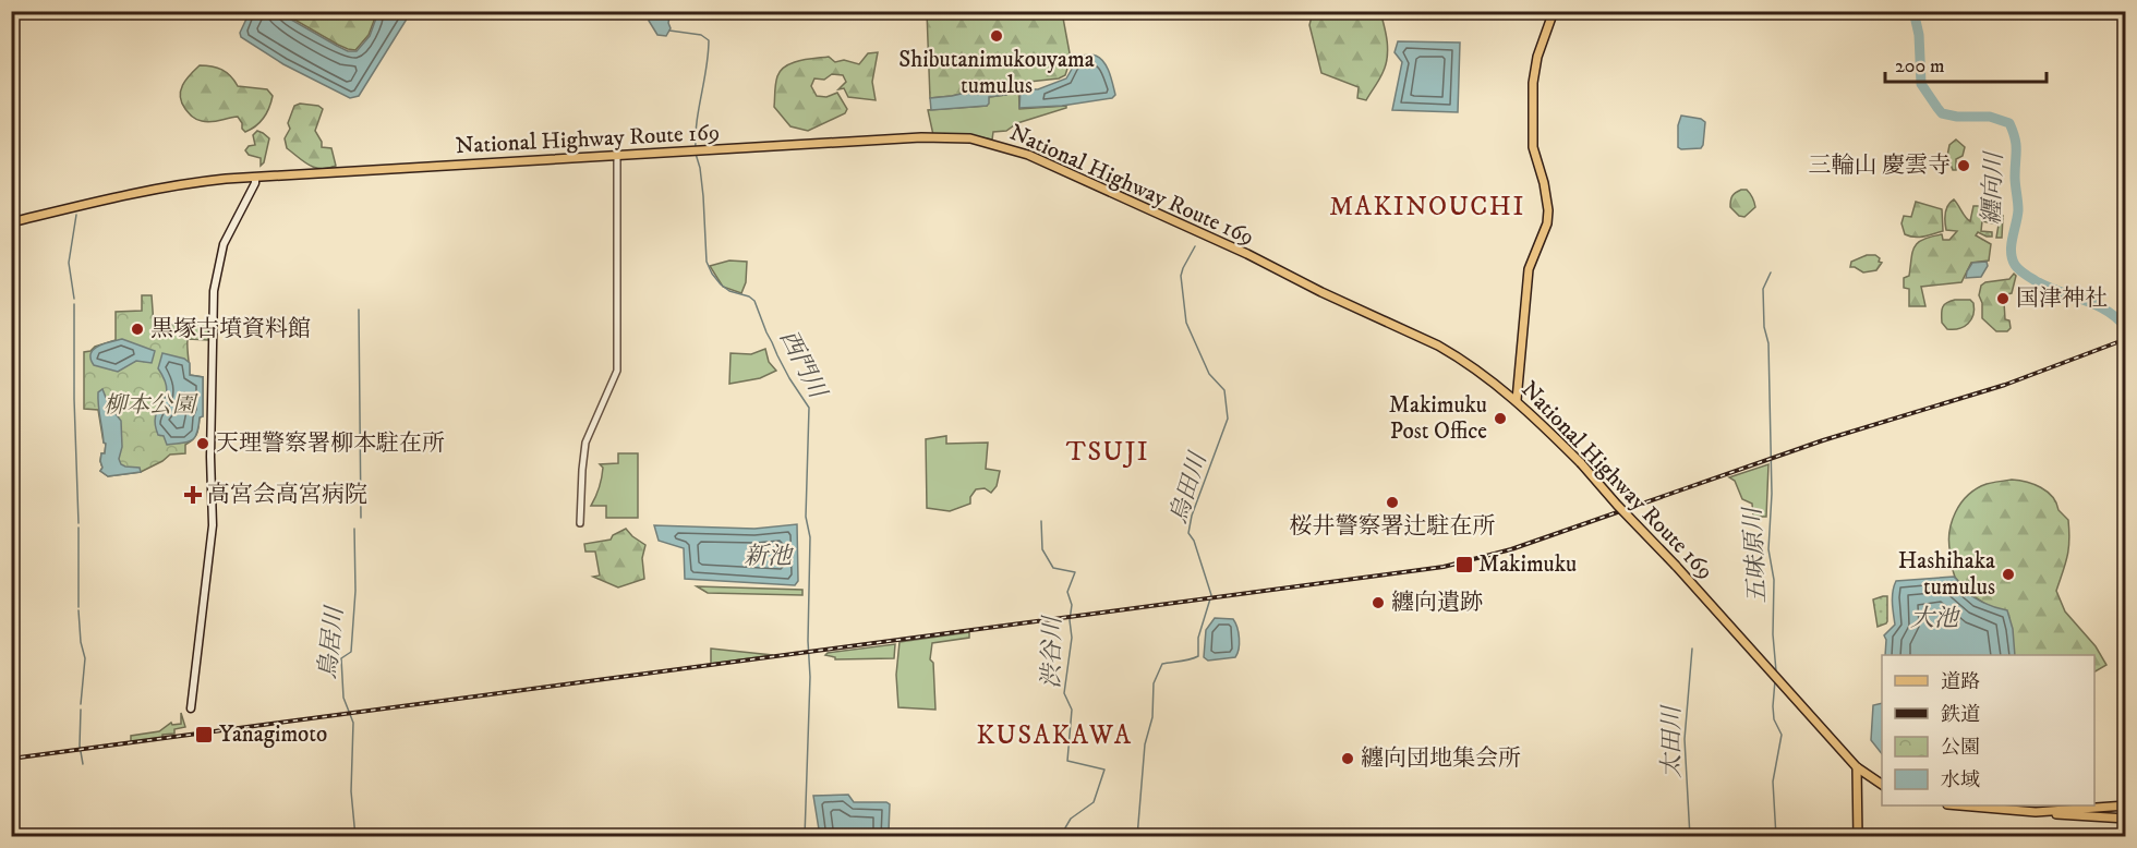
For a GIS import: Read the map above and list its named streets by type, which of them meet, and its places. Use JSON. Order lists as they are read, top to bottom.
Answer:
{
  "streets": {
    "main road": ["National Highway Route 169"]
  },
  "districts": ["MAKINOUCHI", "TSUJI", "KUSAKAWA"],
  "water": [
    "纒向川",
    "西門川",
    "烏田川",
    "新池",
    "五味原川",
    "大池",
    "鳥居川",
    "渋谷川",
    "太田川"
  ],
  "parks": ["柳本公園"],
  "places": {
    "other": [
      "Shibutanimukouyama tumulus",
      "三輪山 慶雲寺",
      "国津神社",
      "黒塚古墳資料館",
      "Makimuku Post Office",
      "天理警察署柳本駐在所",
      "桜井警察署辻駐在所",
      "Hashihaka tumulus",
      "纏向遺跡",
      "纏向団地集会所"
    ],
    "health": ["高宮会高宮病院"],
    "transit": ["Makimuku", "Yanagimoto"]
  },
  "legend": [
    "道路",
    "鉄道",
    "公園",
    "水域"
  ],
  "scale_bar": "200 m"
}
